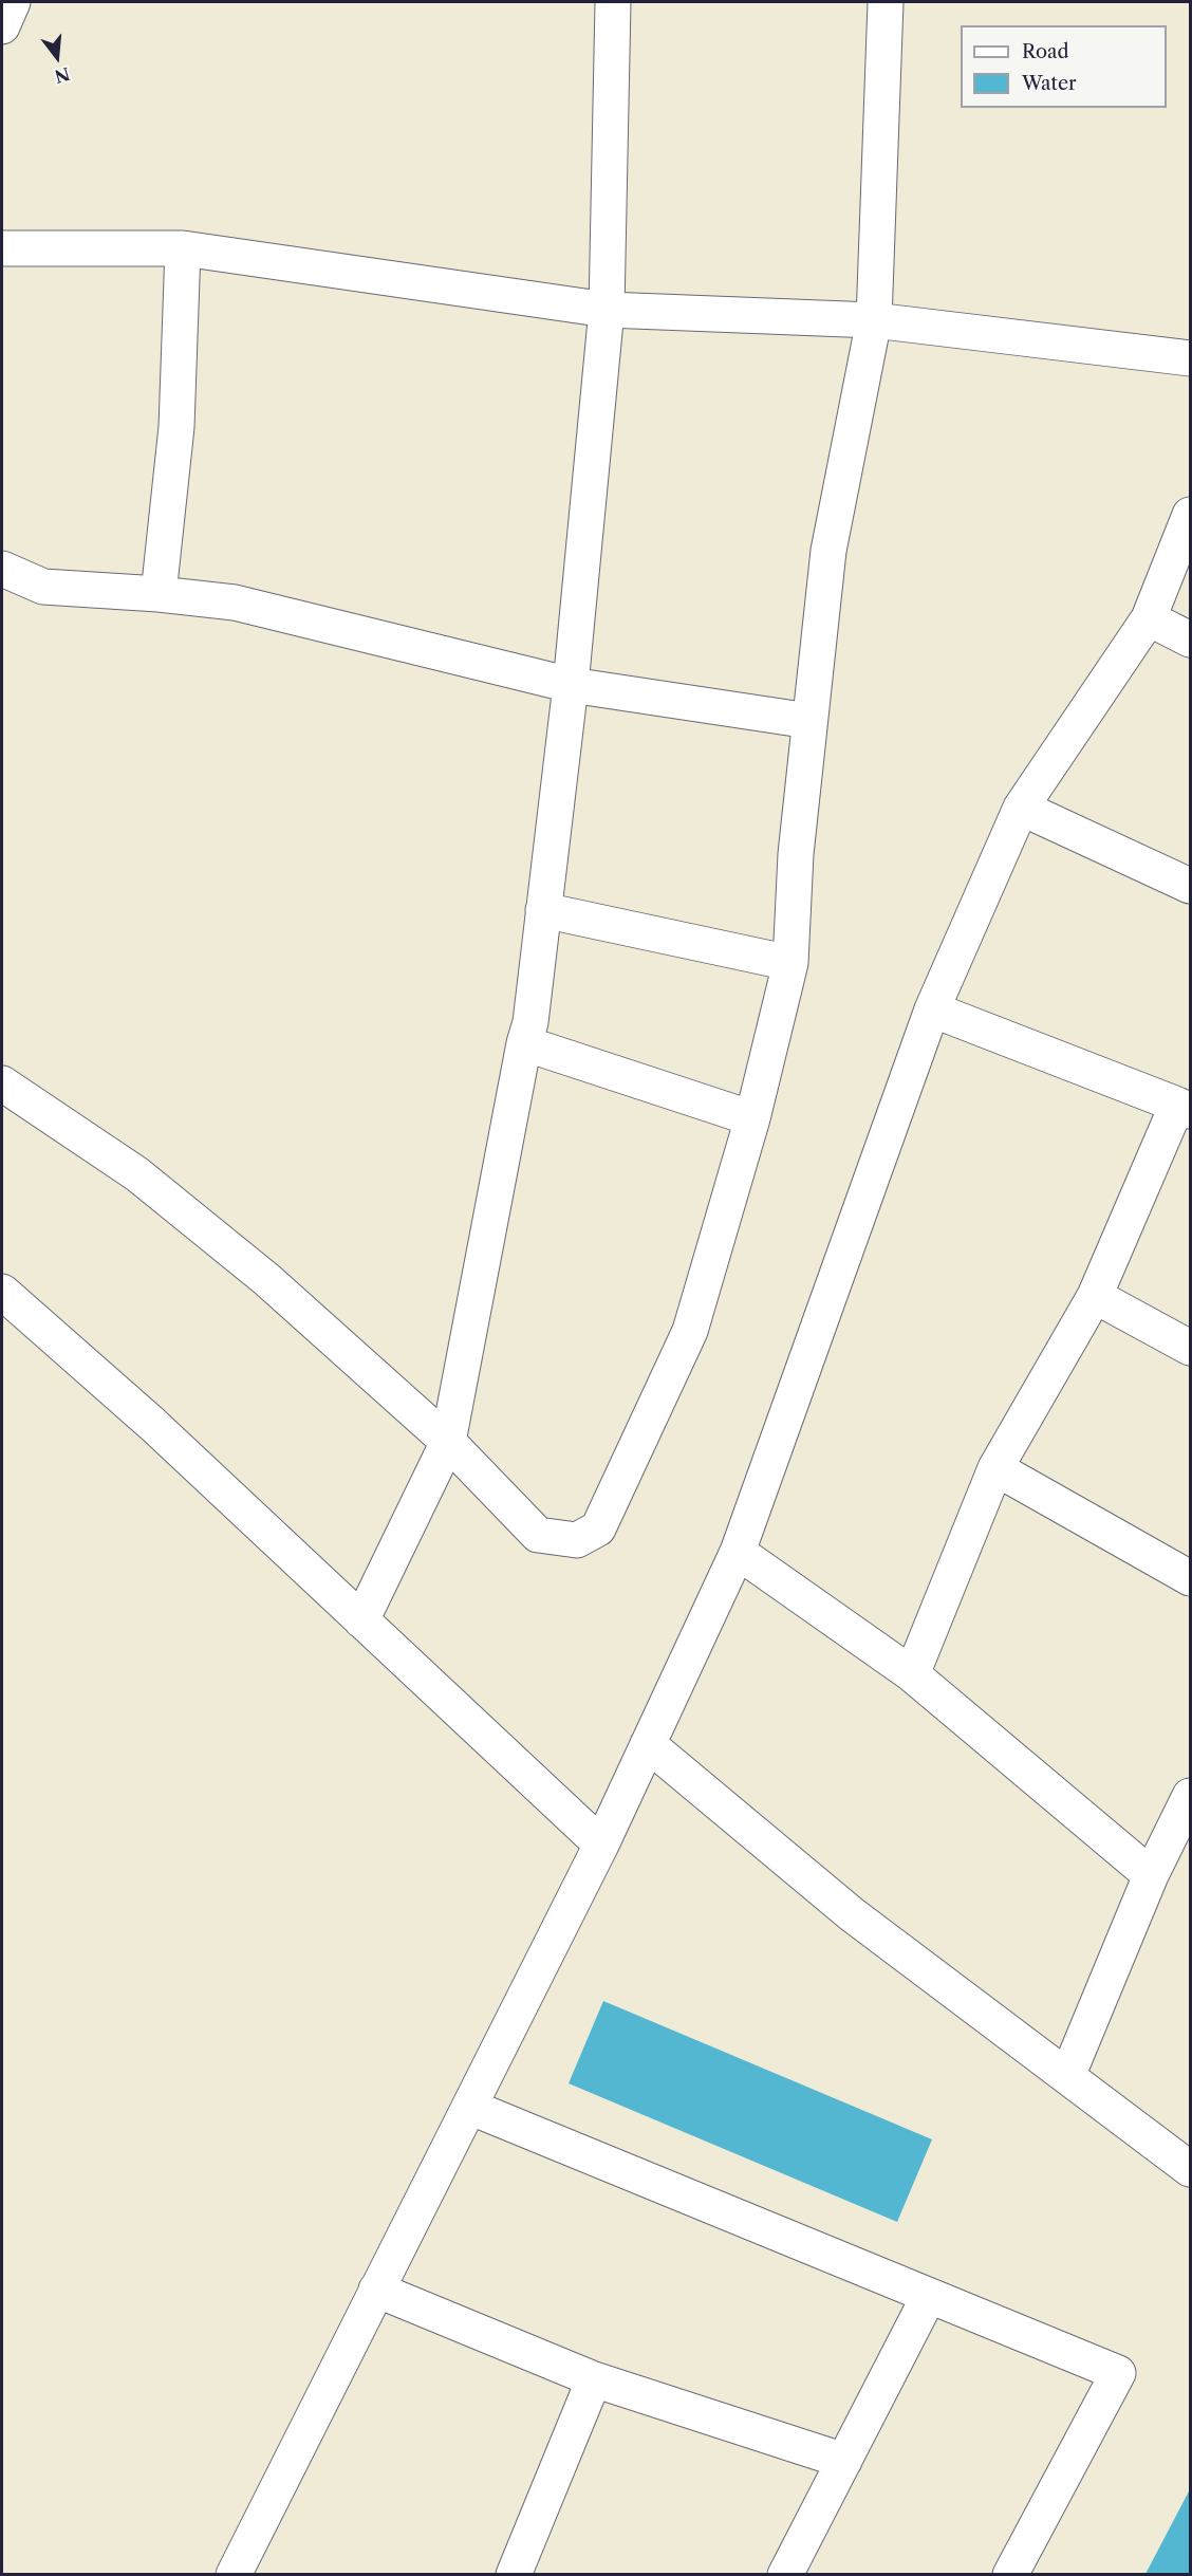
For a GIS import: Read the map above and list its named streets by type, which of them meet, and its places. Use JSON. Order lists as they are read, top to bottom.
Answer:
{
  "legend": ["Road", "Water"],
  "north": "bottom"
}
